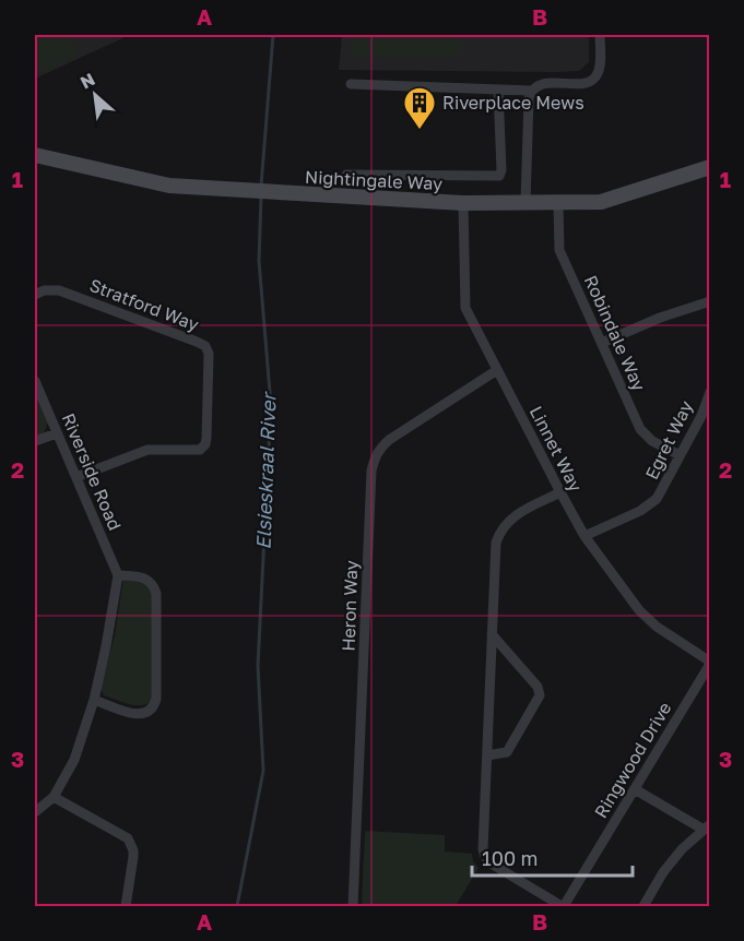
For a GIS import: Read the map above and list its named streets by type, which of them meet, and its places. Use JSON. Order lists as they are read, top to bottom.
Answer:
{
  "streets": {
    "street": [
      "Nightingale Way",
      "Stratford Way",
      "Robindale Way",
      "Egret Way",
      "Linnet Way",
      "Riverside Road",
      "Heron Way",
      "Ringwood Drive"
    ]
  },
  "crossings": [
    ["Nightingale Way", "Robindale Way"],
    ["Nightingale Way", "Linnet Way"],
    ["Stratford Way", "Riverside Road"],
    ["Robindale Way", "Egret Way"],
    ["Egret Way", "Linnet Way"],
    ["Linnet Way", "Heron Way"],
    ["Linnet Way", "Ringwood Drive"]
  ],
  "water": ["Elsieskraal River"],
  "places": {
    "building": ["Riverplace Mews"]
  },
  "scale_bar": "100 m",
  "north": "top left",
  "grid": {
    "columns": ["A", "B"],
    "rows": ["1", "2", "3"]
  }
}
